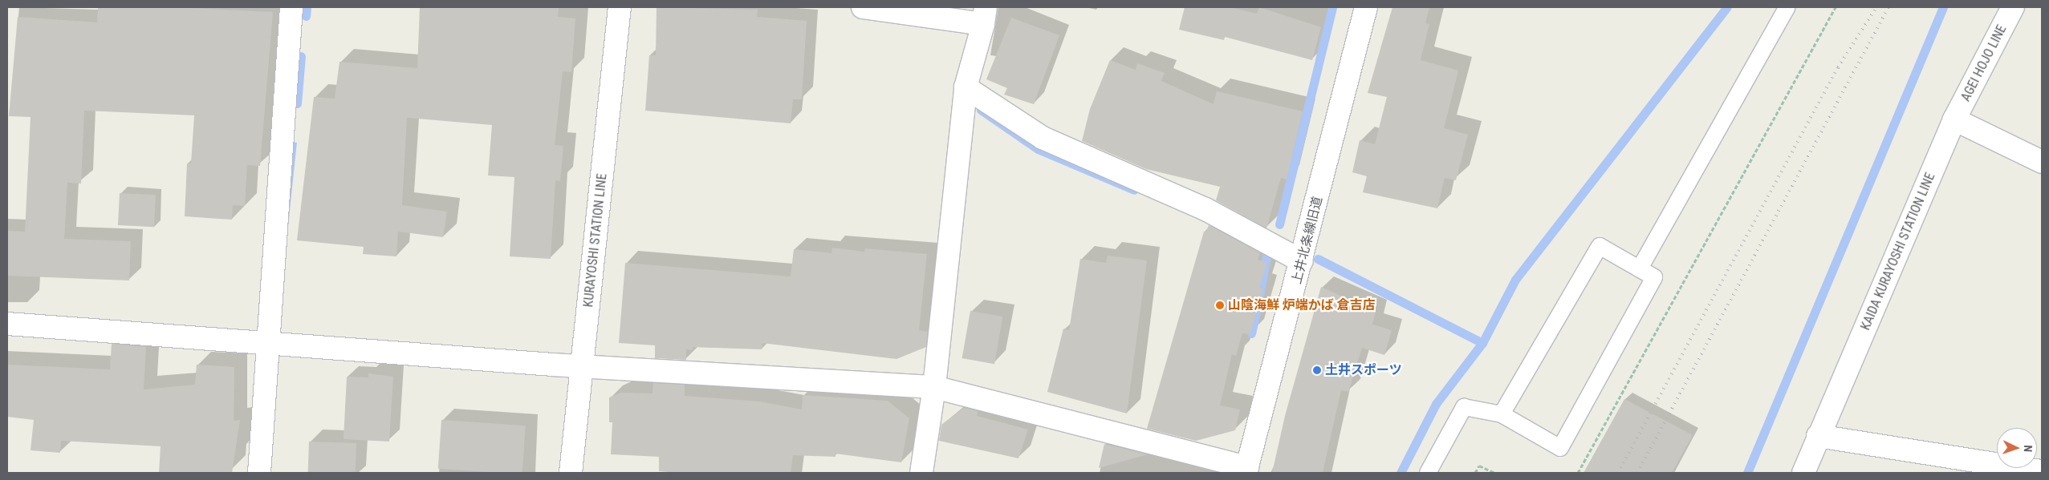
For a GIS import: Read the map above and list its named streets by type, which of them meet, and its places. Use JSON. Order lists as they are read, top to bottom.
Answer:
{
  "streets": {
    "street": [
      "AGEI HOJO LINE",
      "KURAYOSHI STATION LINE",
      "上井北条線旧道",
      "KAIDA KURAYOSHI STATION LINE"
    ]
  },
  "crossings": [
    ["AGEI HOJO LINE", "KAIDA KURAYOSHI STATION LINE"]
  ],
  "places": ["山陰海鮮 炉端かば 倉吉店", "土井スポーツ"],
  "north": "right"
}
